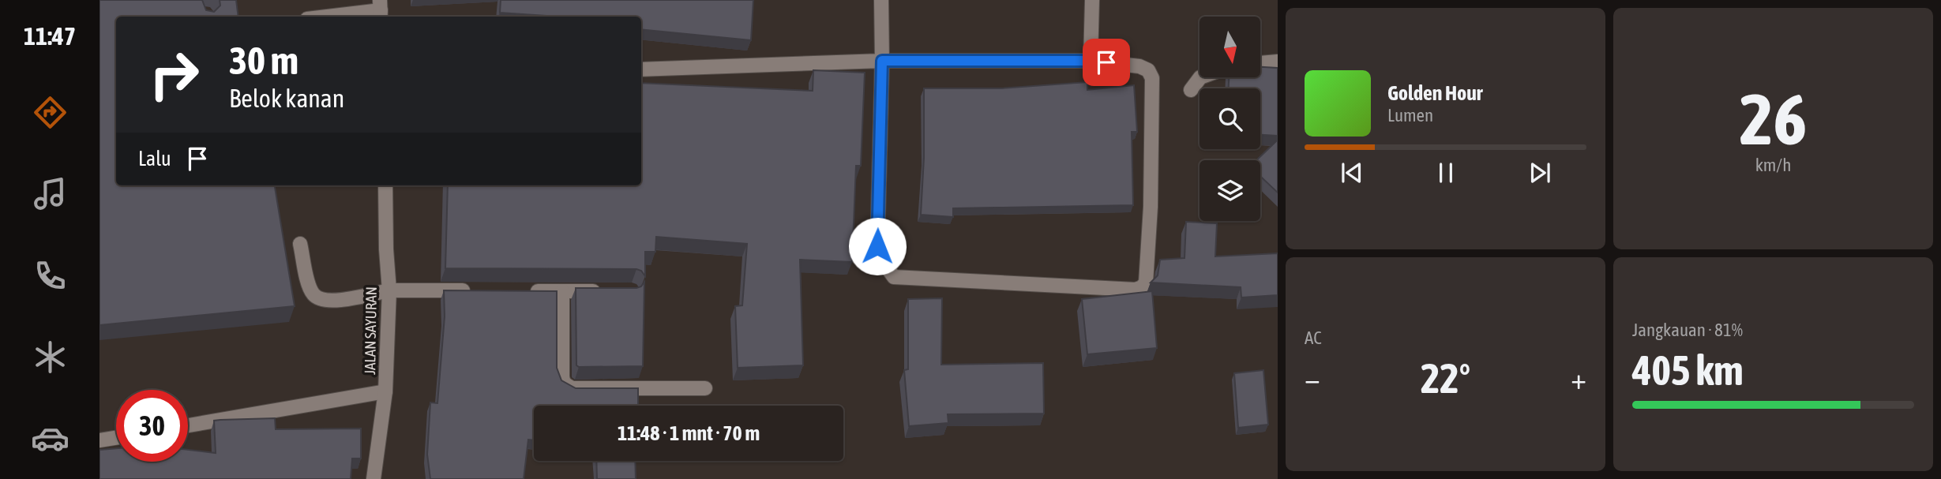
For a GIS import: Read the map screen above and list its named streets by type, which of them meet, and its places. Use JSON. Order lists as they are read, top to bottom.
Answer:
{
  "streets": {
    "street": ["JALAN SAYURAN"]
  },
  "north": "bottom",
  "page": {
    "tabs": "11:47",
    "tile": [
      ["26", "km/h"],
      "AC",
      ["Jangkauan · 81%", "405 km"]
    ],
    "turn": ["30 m", "Belok kanan"],
    "song": ["Golden Hour", "Lumen"],
    "then": "Lalu",
    "heat": ["−", "22°", "+"],
    "limit": "30",
    "trip": "11:48 · 1 mnt · 70 m"
  }
}
